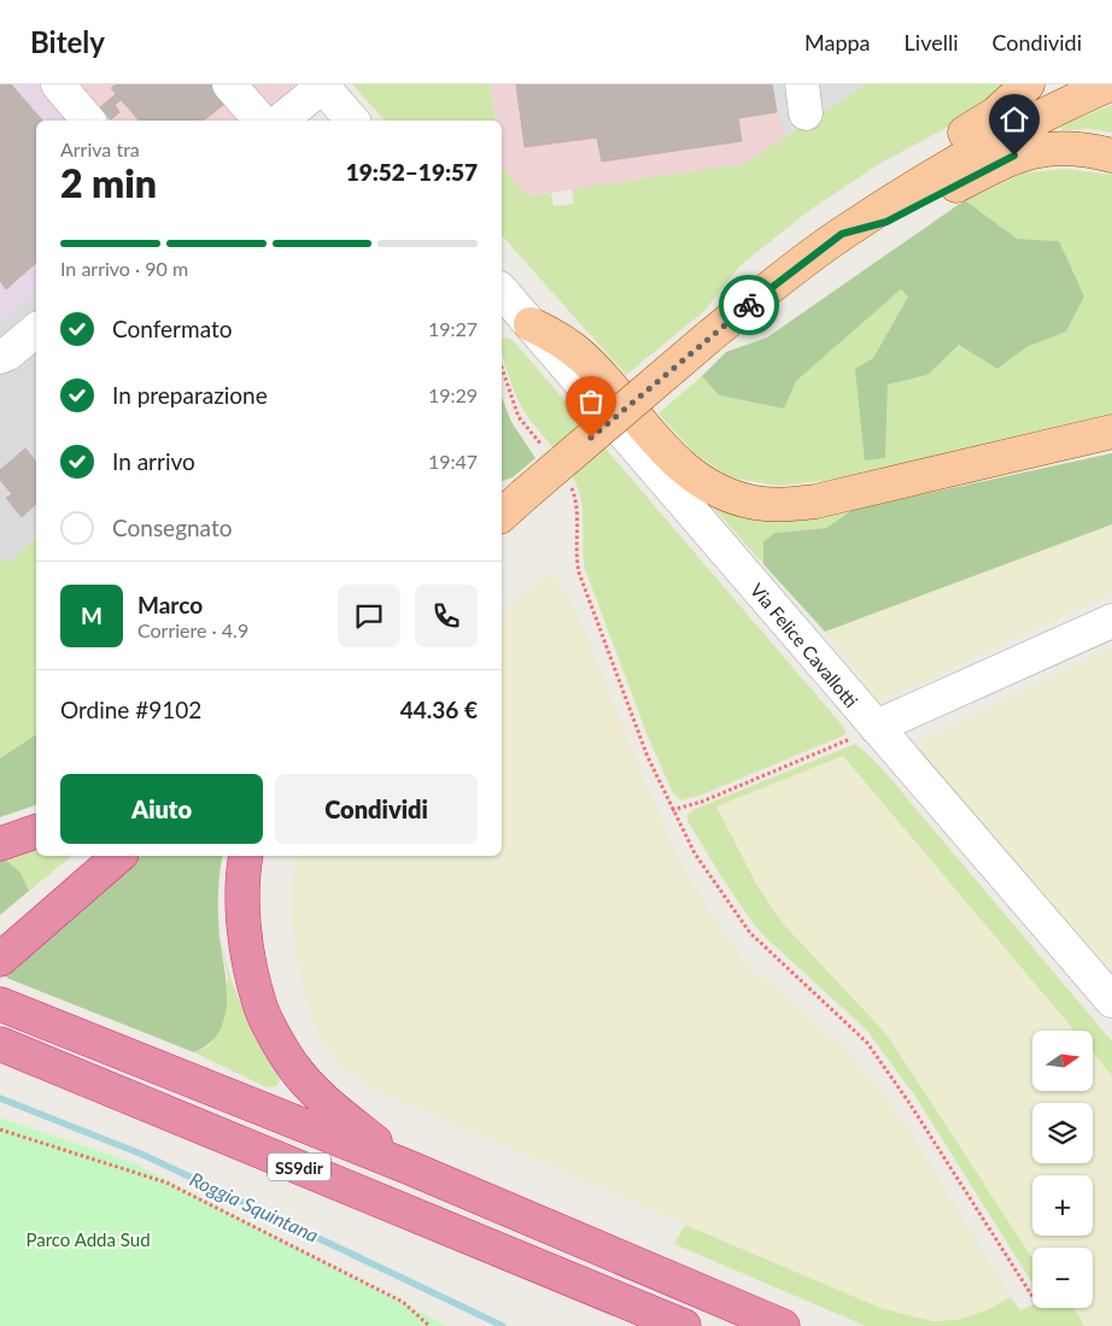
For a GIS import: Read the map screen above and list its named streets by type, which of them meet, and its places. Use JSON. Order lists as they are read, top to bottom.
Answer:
{
  "streets": {
    "highway": ["SS9dir"],
    "street": ["Via Felice Cavallotti"]
  },
  "water": ["Roggia Squintana"],
  "parks": ["Parco Adda Sud"],
  "north": "right",
  "page": {
    "header": "Bitely",
    "nav": ["Mappa", "Livelli", "Condividi"],
    "heading": ["2 min", "Arriva tra", "19:52–19:57"],
    "panel": [
      "Marco",
      "Corriere · 4.9",
      "Ordine #9102",
      "44.36 €"
    ],
    "bar": "In arrivo · 90 m",
    "list": [
      ["Confermato", "19:27"],
      ["In preparazione", "19:29"],
      ["In arrivo", "19:47"],
      "Consegnato"
    ],
    "round": "M",
    "buttons": ["Aiuto", "Condividi"],
    "map_buttons": ["+", "−"]
  }
}
